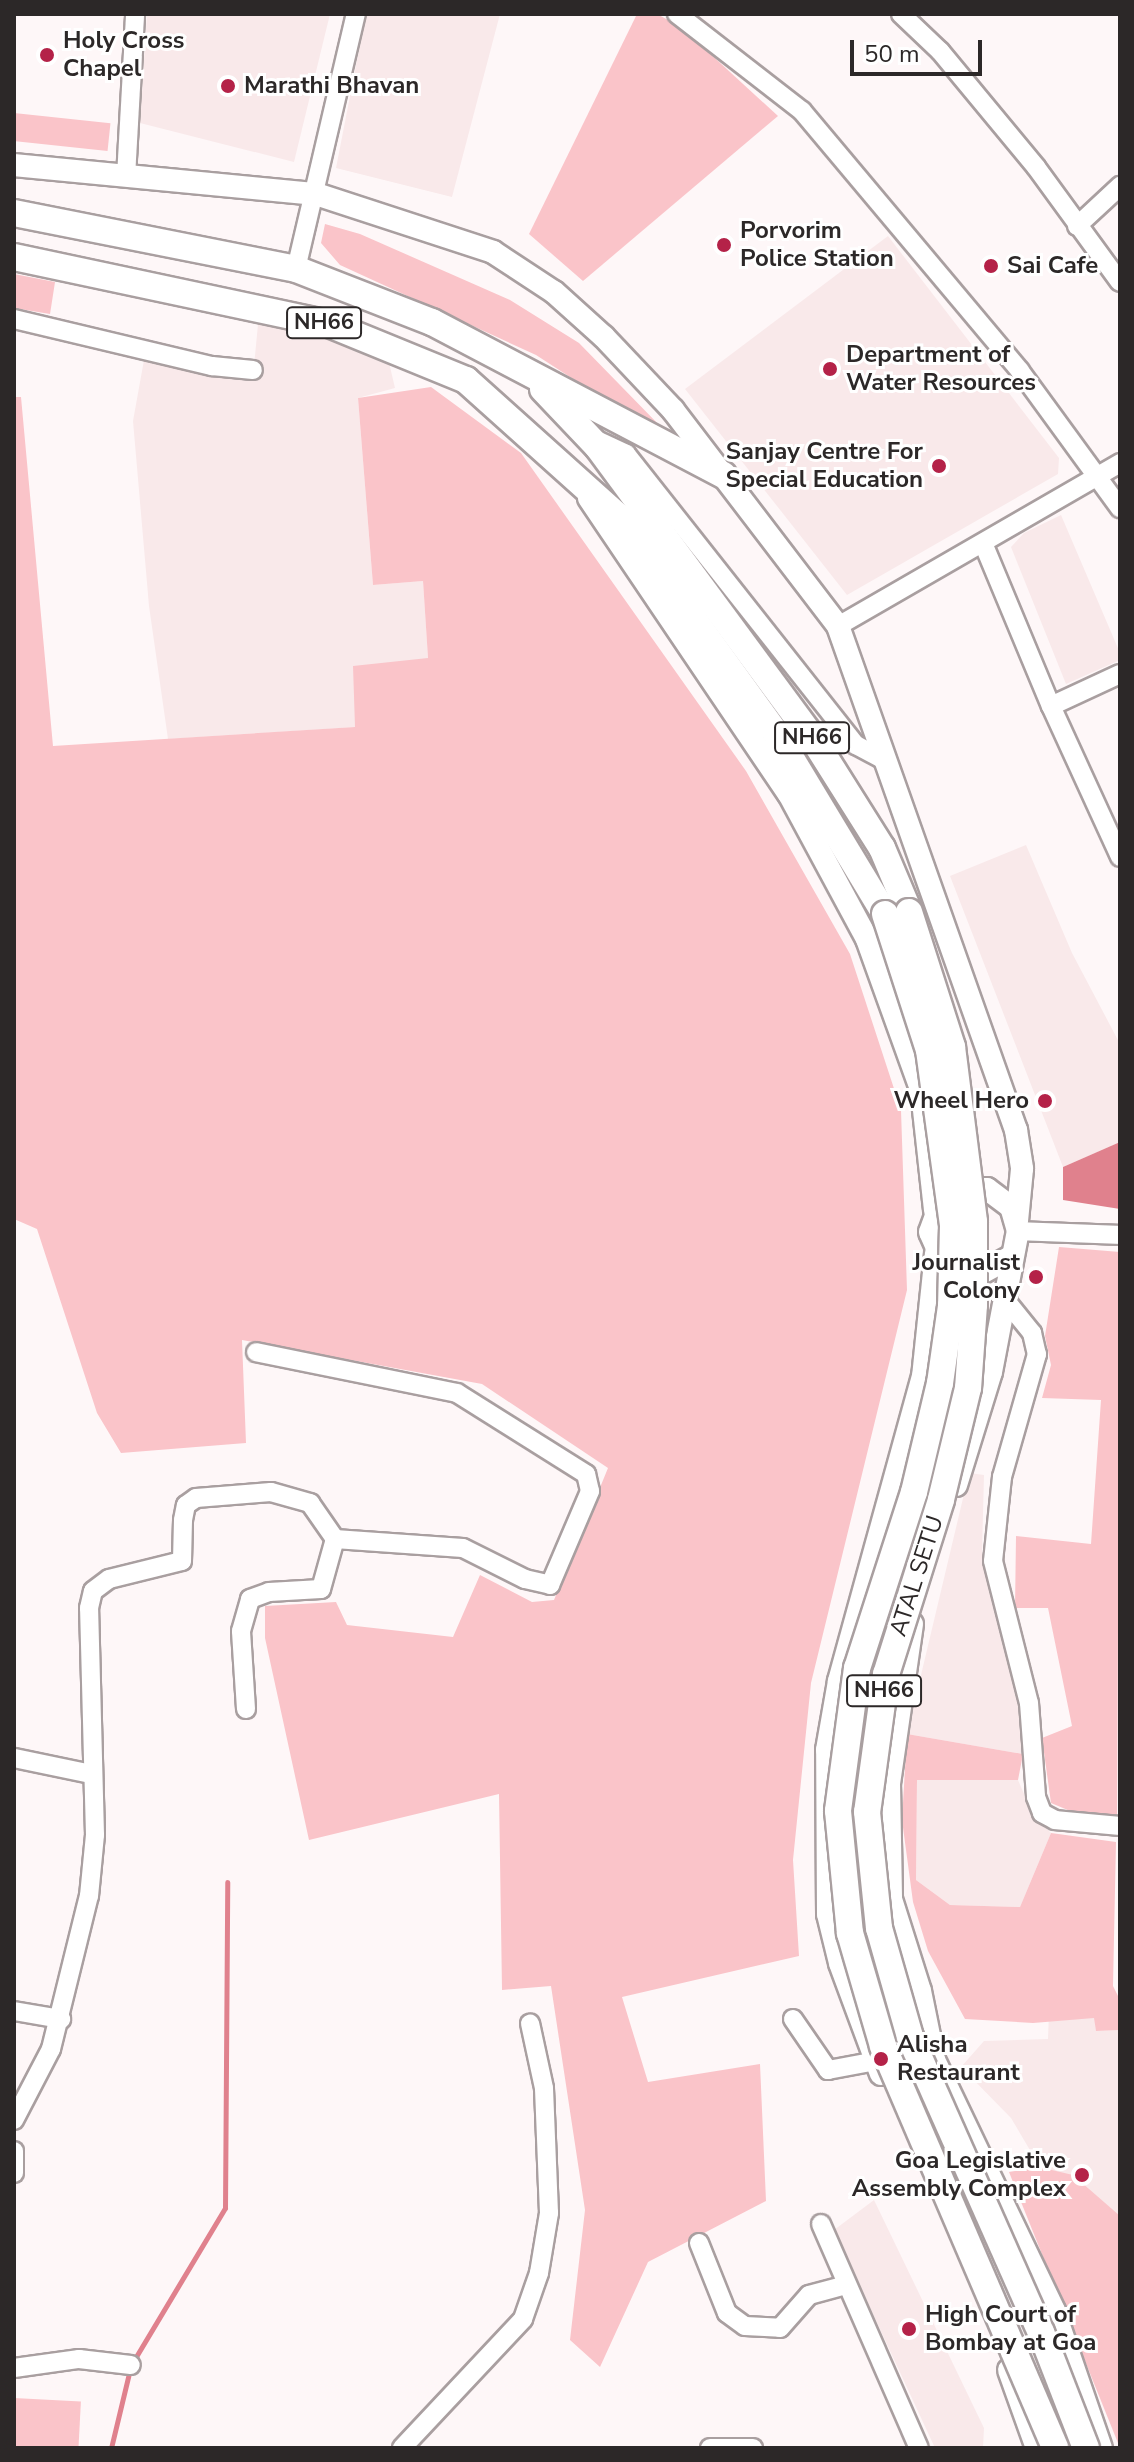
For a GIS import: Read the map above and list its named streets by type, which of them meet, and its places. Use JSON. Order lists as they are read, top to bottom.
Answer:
{
  "streets": {
    "highway": ["NH66", "ATAL SETU"]
  },
  "crossings": [
    ["NH66", "ATAL SETU"]
  ],
  "places": [
    "Holy Cross Chapel",
    "Marathi Bhavan",
    "Porvorim Police Station",
    "Sai Cafe",
    "Department of Water Resources",
    "Sanjay Centre For Special Education",
    "Wheel Hero",
    "Journalist Colony",
    "Alisha Restaurant",
    "Goa Legislative Assembly Complex",
    "High Court of Bombay at Goa"
  ],
  "scale_bar": "50 m"
}
